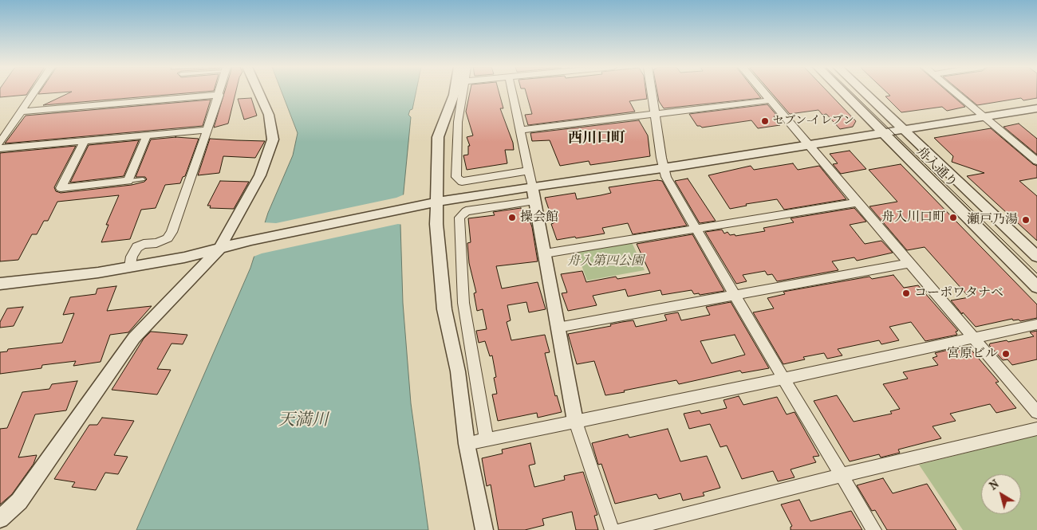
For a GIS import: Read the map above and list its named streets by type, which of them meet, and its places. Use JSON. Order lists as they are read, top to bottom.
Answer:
{
  "streets": {
    "street": ["舟入通り"]
  },
  "districts": ["西川口町"],
  "water": ["天満川"],
  "parks": ["舟入第四公園"],
  "places": [
    "セブン-イレブン",
    "操会館",
    "舟入川口町",
    "瀬戸乃湯",
    "コーポワタナベ",
    "宮原ビル"
  ],
  "north": "top left"
}
